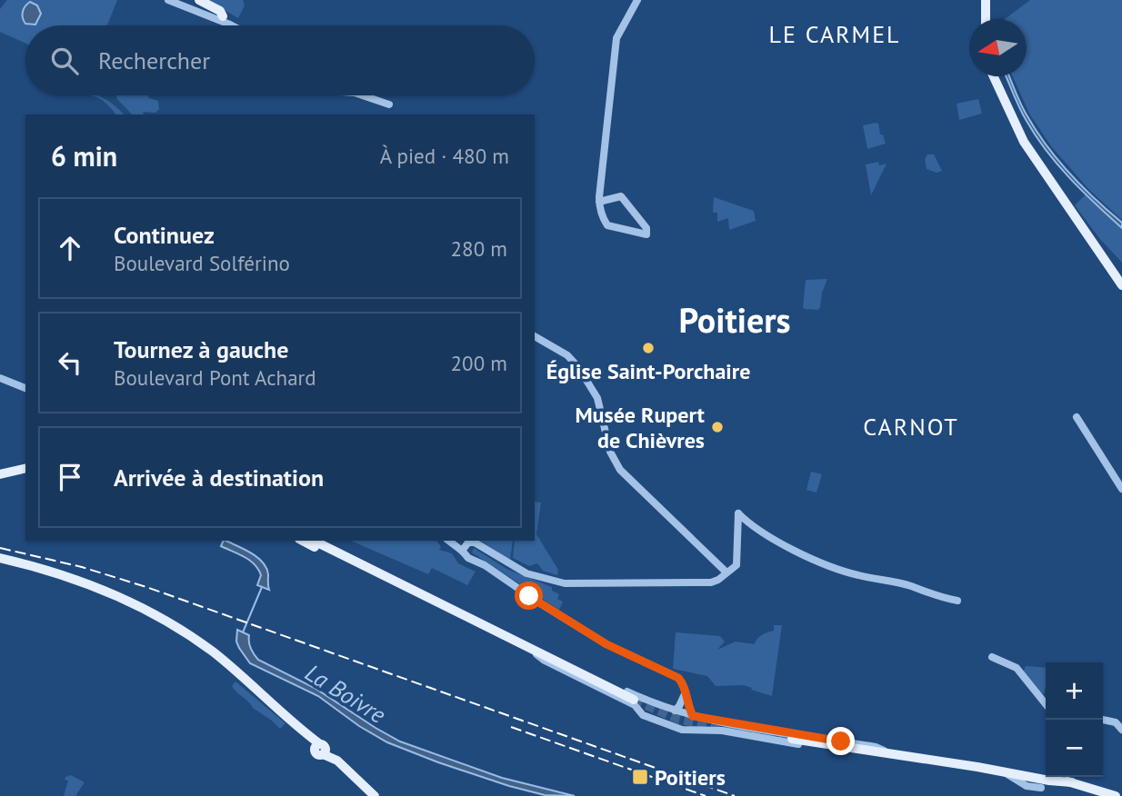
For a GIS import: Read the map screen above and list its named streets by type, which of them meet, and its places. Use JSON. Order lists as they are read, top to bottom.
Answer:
{
  "districts": ["LE CARMEL", "Poitiers", "CARNOT"],
  "water": ["La Boivre"],
  "places": {
    "other": ["Église Saint-Porchaire", "Musée Rupert de Chièvres"],
    "transit": ["Poitiers"]
  },
  "north": "left",
  "page": {
    "search": "Rechercher",
    "heading": ["6 min", "À pied · 480 m"],
    "list": [
      ["Continuez", "Boulevard Solférino", "280 m"],
      ["Tournez à gauche", "Boulevard Pont Achard", "200 m"],
      "Arrivée à destination"
    ],
    "map_buttons": ["+", "−"]
  }
}
